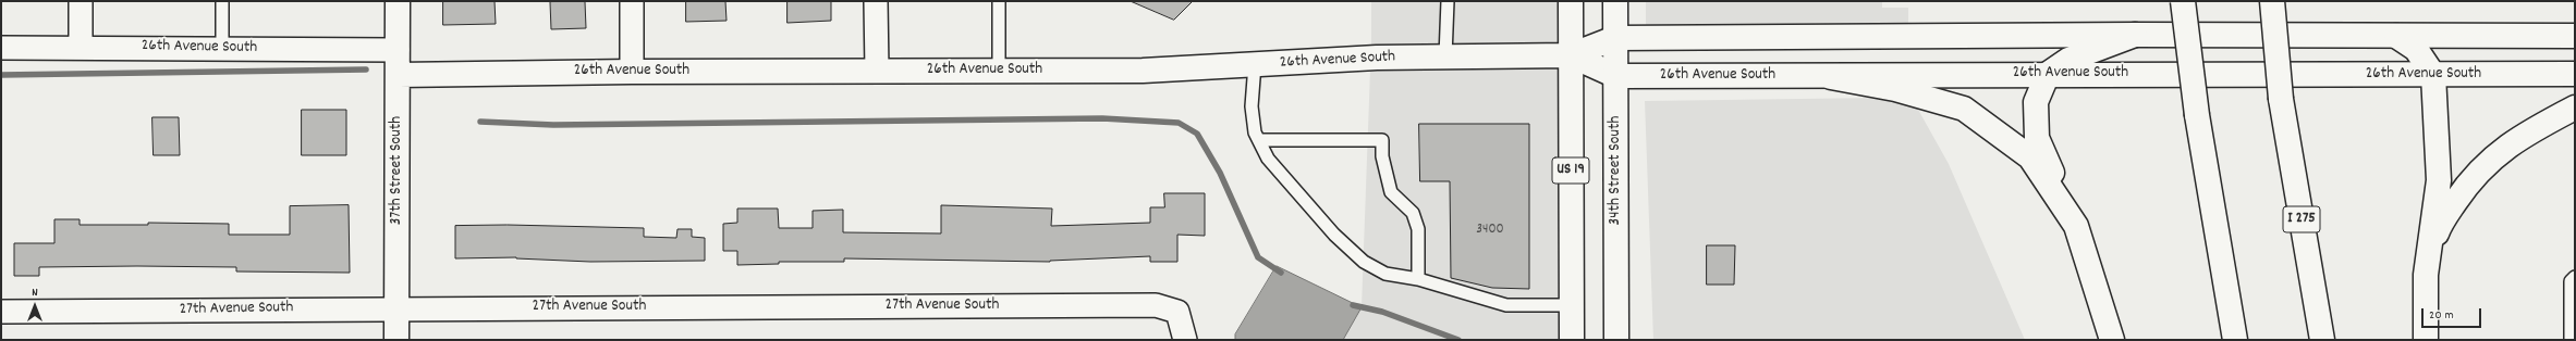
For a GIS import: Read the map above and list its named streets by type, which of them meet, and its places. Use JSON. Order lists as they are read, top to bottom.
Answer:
{
  "streets": {
    "main road": [
      "26th Avenue South",
      "37th Street South",
      "US 19",
      "34th Street South",
      "I 275"
    ],
    "street": ["27th Avenue South"]
  },
  "crossings": [
    ["26th Avenue South", "37th Street South"],
    ["26th Avenue South", "US 19"],
    ["26th Avenue South", "34th Street South"],
    ["37th Street South", "27th Avenue South"]
  ],
  "house_numbers": ["3400"],
  "scale_bar": "20 m",
  "north": "top"
}
